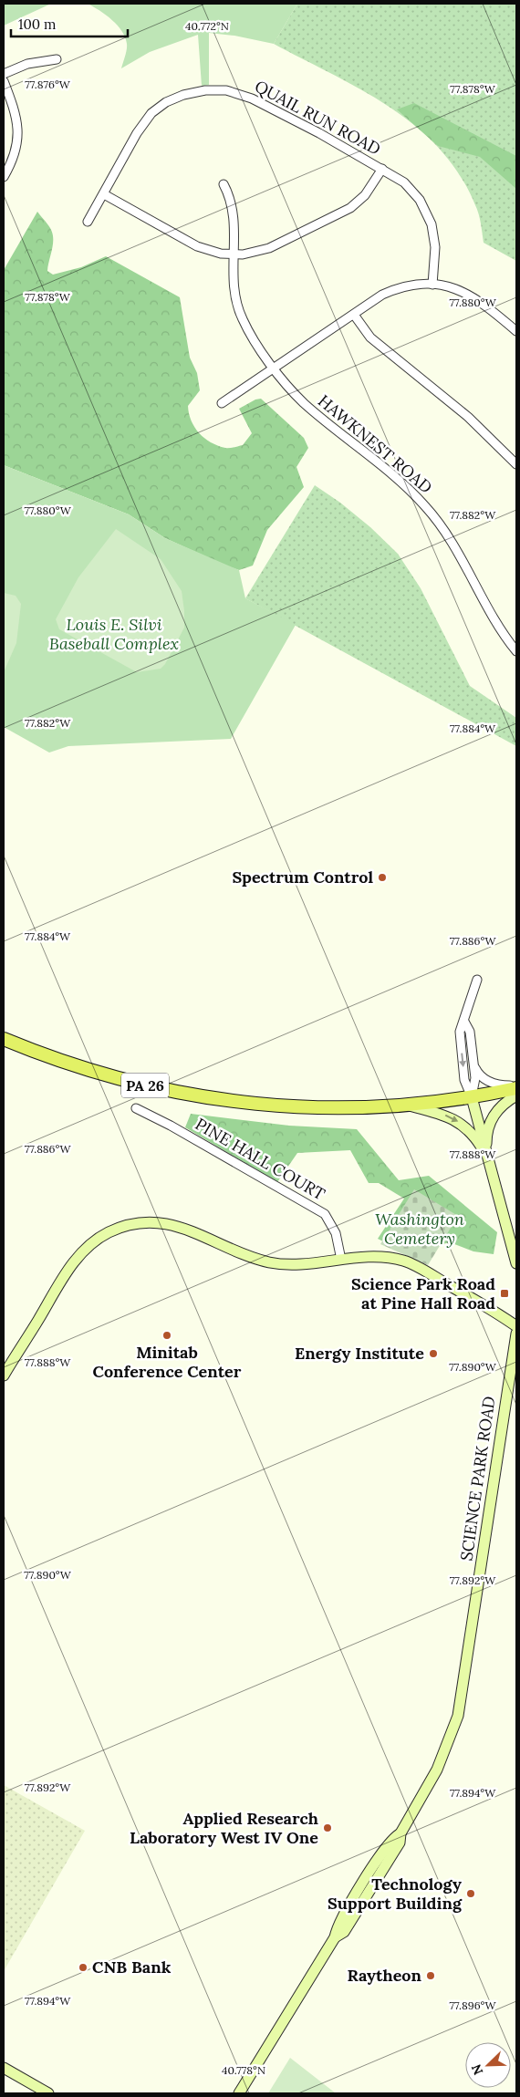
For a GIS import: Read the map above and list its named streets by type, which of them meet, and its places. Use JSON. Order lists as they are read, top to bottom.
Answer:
{
  "streets": {
    "main road": ["PA 26", "SCIENCE PARK ROAD"],
    "street": ["QUAIL RUN ROAD", "HAWKNEST ROAD", "PINE HALL COURT"]
  },
  "parks": ["Louis E. Silvi Baseball Complex", "Washington Cemetery"],
  "places": {
    "other": [
      "Spectrum Control",
      "Minitab Conference Center",
      "Energy Institute",
      "Applied Research Laboratory West IV One",
      "Technology Support Building",
      "CNB Bank",
      "Raytheon"
    ],
    "transit": ["Science Park Road at Pine Hall Road"]
  },
  "scale_bar": "100 m",
  "north": "bottom left",
  "coordinates": [
    "40.772°N",
    "77.876°W",
    "77.878°W",
    "77.880°W",
    "77.882°W",
    "77.884°W",
    "77.886°W",
    "77.888°W",
    "77.890°W",
    "77.892°W",
    "77.894°W",
    "77.896°W",
    "40.778°N"
  ]
}
